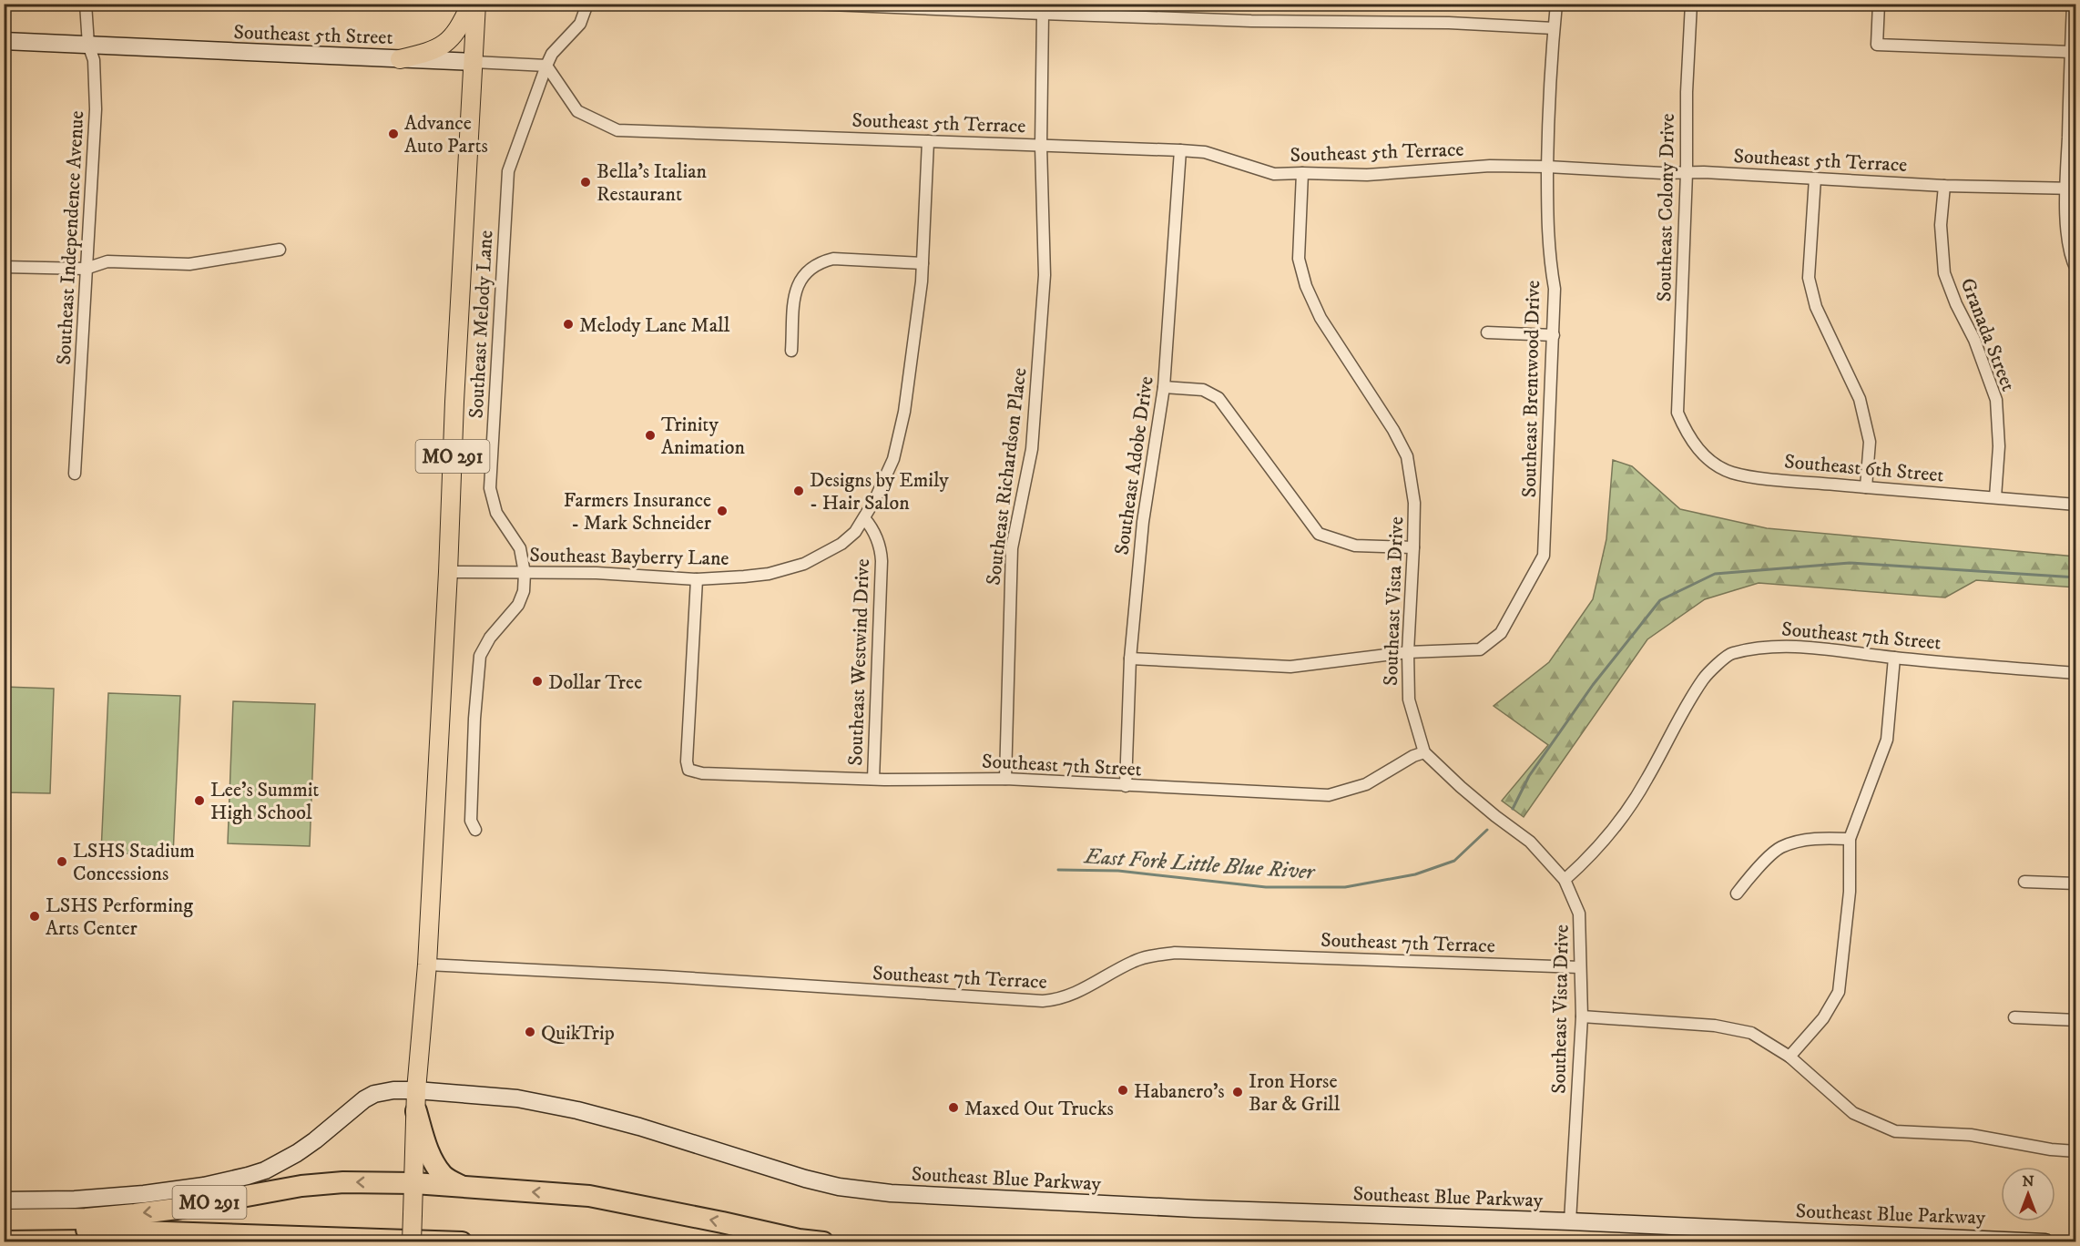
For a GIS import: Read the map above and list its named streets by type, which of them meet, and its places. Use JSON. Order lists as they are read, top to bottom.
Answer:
{
  "streets": {
    "highway": ["MO 291"],
    "street": [
      "Southeast 5th Street",
      "Southeast 5th Terrace",
      "Southeast Colony Drive",
      "Southeast Independence Avenue",
      "Southeast Melody Lane",
      "Granada Street",
      "Southeast Brentwood Drive",
      "Southeast Adobe Drive",
      "Southeast 6th Street",
      "Southeast Richardson Place",
      "Southeast Bayberry Lane",
      "Southeast Vista Drive",
      "Southeast 7th Street",
      "Southeast Westwind Drive",
      "Southeast 7th Terrace",
      "Southeast Blue Parkway"
    ]
  },
  "crossings": [
    ["Southeast 5th Street", "Southeast 5th Terrace"],
    ["Southeast 5th Street", "Southeast Independence Avenue"],
    ["Southeast 5th Street", "Southeast Melody Lane"],
    ["Southeast 5th Street", "MO 291"],
    ["Southeast 5th Terrace", "Southeast Colony Drive"],
    ["Southeast 5th Terrace", "Southeast Melody Lane"],
    ["Southeast 5th Terrace", "Granada Street"],
    ["Southeast 5th Terrace", "Southeast Brentwood Drive"],
    ["Southeast 5th Terrace", "Southeast Adobe Drive"],
    ["Southeast 5th Terrace", "Southeast Richardson Place"],
    ["Southeast 5th Terrace", "Southeast Bayberry Lane"],
    ["Southeast 5th Terrace", "Southeast Vista Drive"],
    ["Southeast Colony Drive", "Southeast 6th Street"],
    ["Southeast Melody Lane", "Southeast Bayberry Lane"],
    ["Granada Street", "Southeast 6th Street"],
    ["Southeast Brentwood Drive", "Southeast Adobe Drive"],
    ["Southeast Brentwood Drive", "Southeast Vista Drive"],
    ["MO 291", "Southeast Bayberry Lane"],
    ["MO 291", "Southeast 7th Terrace"],
    ["MO 291", "Southeast Blue Parkway"],
    ["Southeast Adobe Drive", "Southeast 7th Street"],
    ["Southeast Richardson Place", "Southeast 7th Street"],
    ["Southeast Bayberry Lane", "Southeast 7th Street"],
    ["Southeast Bayberry Lane", "Southeast Westwind Drive"],
    ["Southeast Vista Drive", "Southeast 7th Street"],
    ["Southeast Vista Drive", "Southeast 7th Terrace"],
    ["Southeast Vista Drive", "Southeast Blue Parkway"],
    ["Southeast 7th Street", "Southeast Westwind Drive"]
  ],
  "water": ["East Fork Little Blue River"],
  "places": [
    "Advance Auto Parts",
    "Bella's Italian Restaurant",
    "Melody Lane Mall",
    "Trinity Animation",
    "Designs by Emily - Hair Salon",
    "Farmers Insurance - Mark Schneider",
    "Dollar Tree",
    "Lee's Summit High School",
    "LSHS Stadium Concessions",
    "LSHS Performing Arts Center",
    "QuikTrip",
    "Habanero's",
    "Iron Horse Bar & Grill",
    "Maxed Out Trucks"
  ],
  "north": "top"
}
